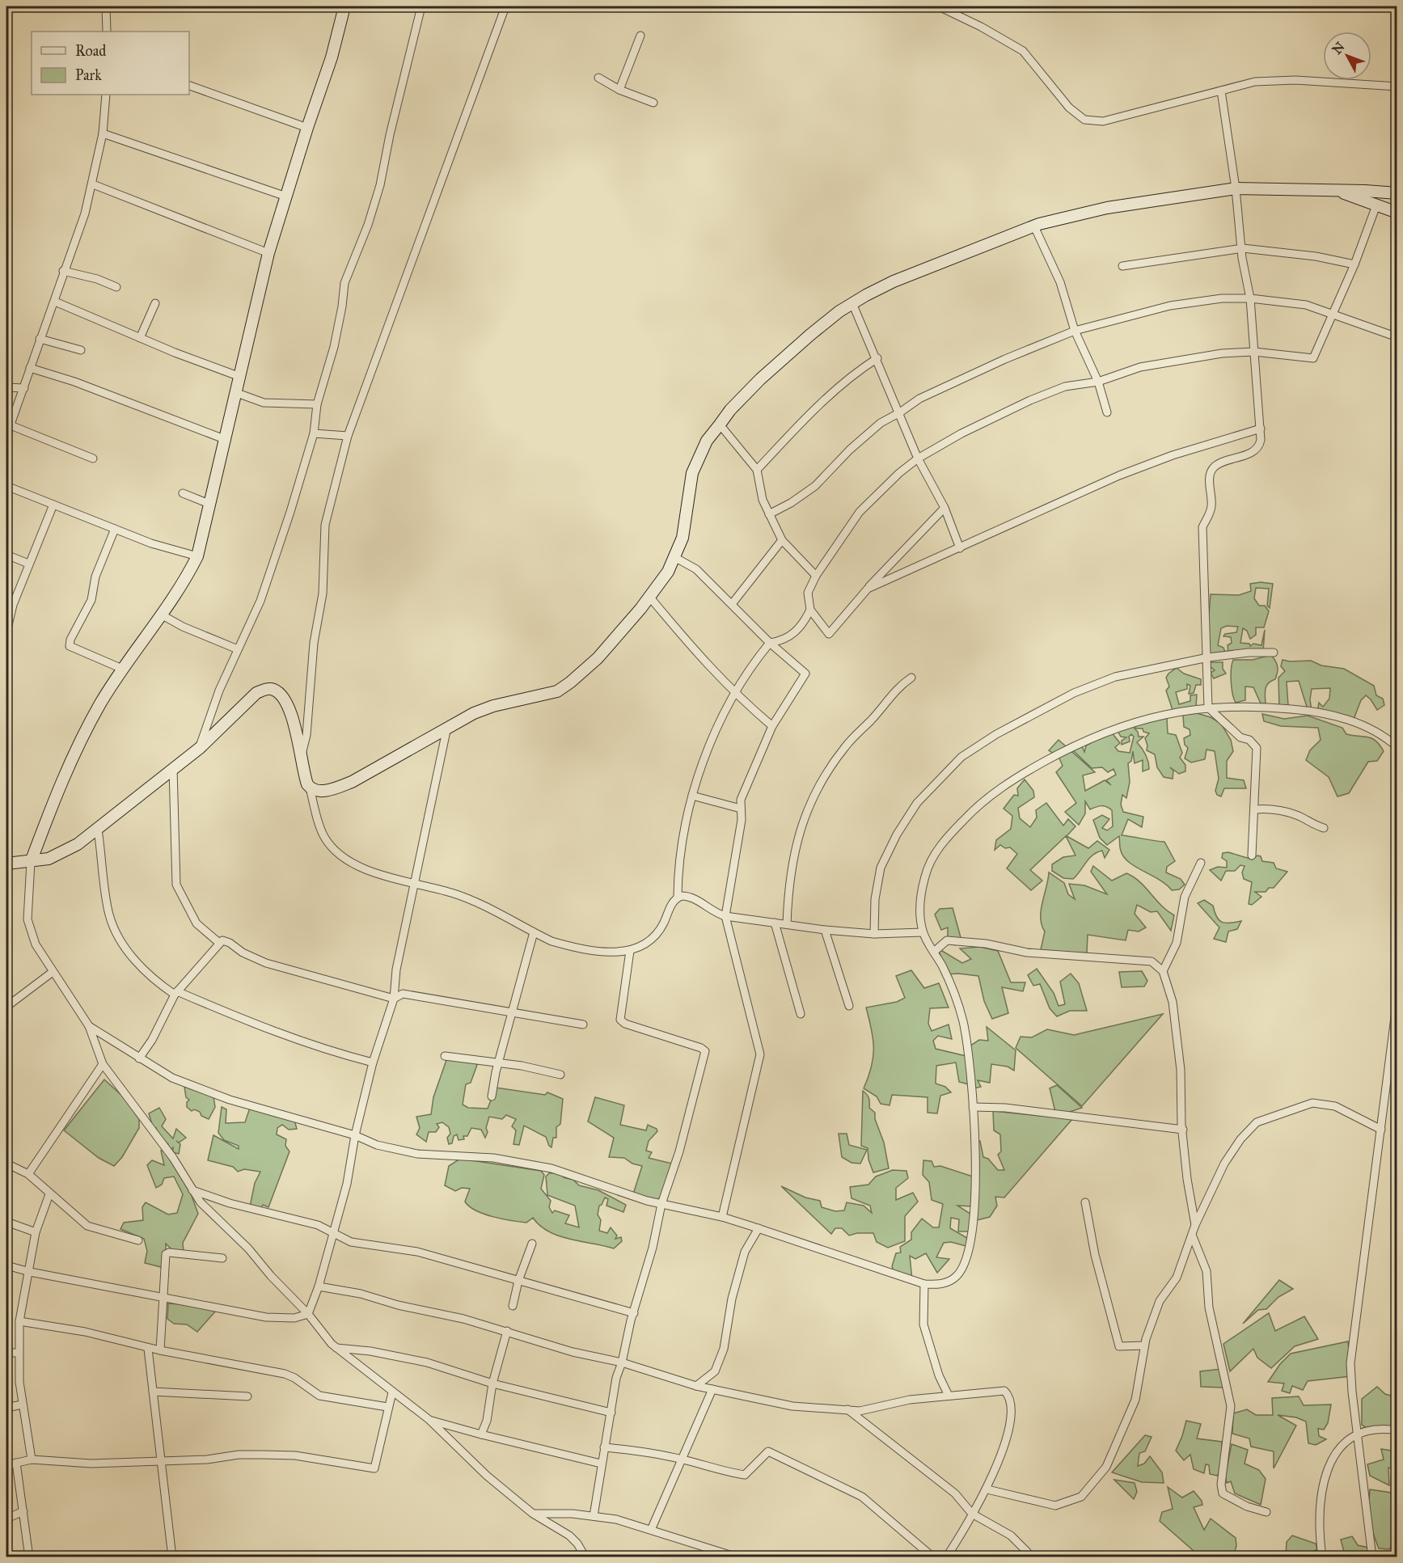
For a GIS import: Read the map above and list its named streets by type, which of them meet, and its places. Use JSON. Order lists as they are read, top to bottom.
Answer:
{
  "legend": ["Road", "Park"],
  "north": "top left"
}
